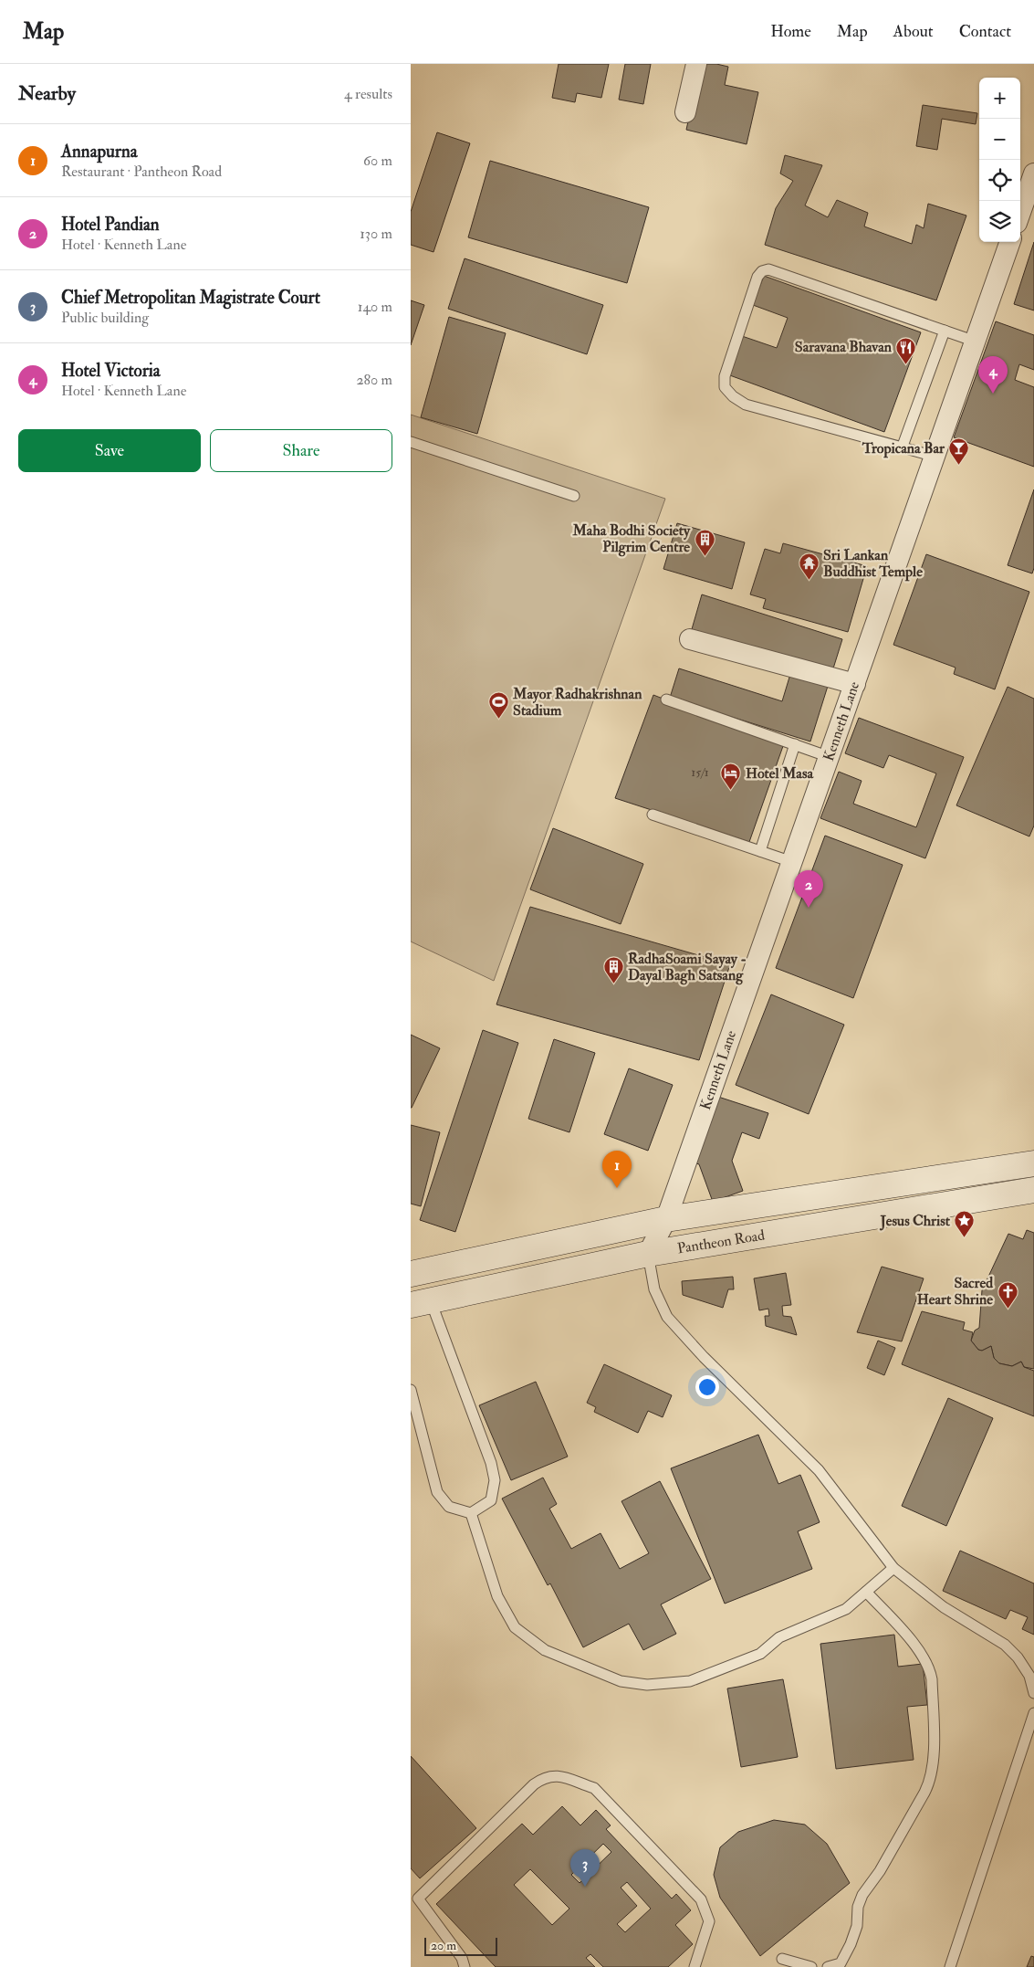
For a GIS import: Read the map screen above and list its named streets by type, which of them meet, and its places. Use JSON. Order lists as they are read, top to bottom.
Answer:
{
  "streets": {
    "main road": ["Pantheon Road"],
    "street": ["Kenneth Lane"]
  },
  "crossings": [
    ["Kenneth Lane", "Pantheon Road"]
  ],
  "places": {
    "restaurant": ["Saravana Bhavan"],
    "bar": ["Tropicana Bar"],
    "building": ["Maha Bodhi Society Pilgrim Centre", "RadhaSoami Sayay - Dayal Bagh Satsang"],
    "temple": ["Sri Lankan Buddhist Temple"],
    "sports": ["Mayor Radhakrishnan Stadium"],
    "hotel": ["Hotel Masa"],
    "place": ["Jesus Christ"],
    "church": ["Sacred Heart Shrine"]
  },
  "house_numbers": ["15/1"],
  "scale_bar": "20 m",
  "page": {
    "header": "Map",
    "nav": [
      "Home",
      "Map",
      "About",
      "Contact"
    ],
    "heading": ["Nearby", "4 results"],
    "map_buttons": ["+", "−"],
    "list": [
      {
        "mark": "1",
        "name": "Annapurna",
        "note": "Restaurant · Pantheon Road",
        "value": "60 m"
      },
      {
        "mark": "2",
        "name": "Hotel Pandian",
        "note": "Hotel · Kenneth Lane",
        "value": "130 m"
      },
      {
        "mark": "3",
        "name": "Chief Metropolitan Magistrate Court",
        "note": "Public building",
        "value": "140 m"
      },
      {
        "mark": "4",
        "name": "Hotel Victoria",
        "note": "Hotel · Kenneth Lane",
        "value": "280 m"
      }
    ],
    "pins": [
      "4",
      "2",
      "1",
      "3"
    ],
    "buttons": ["Save", "Share"],
    "scale": "20 m"
  }
}
